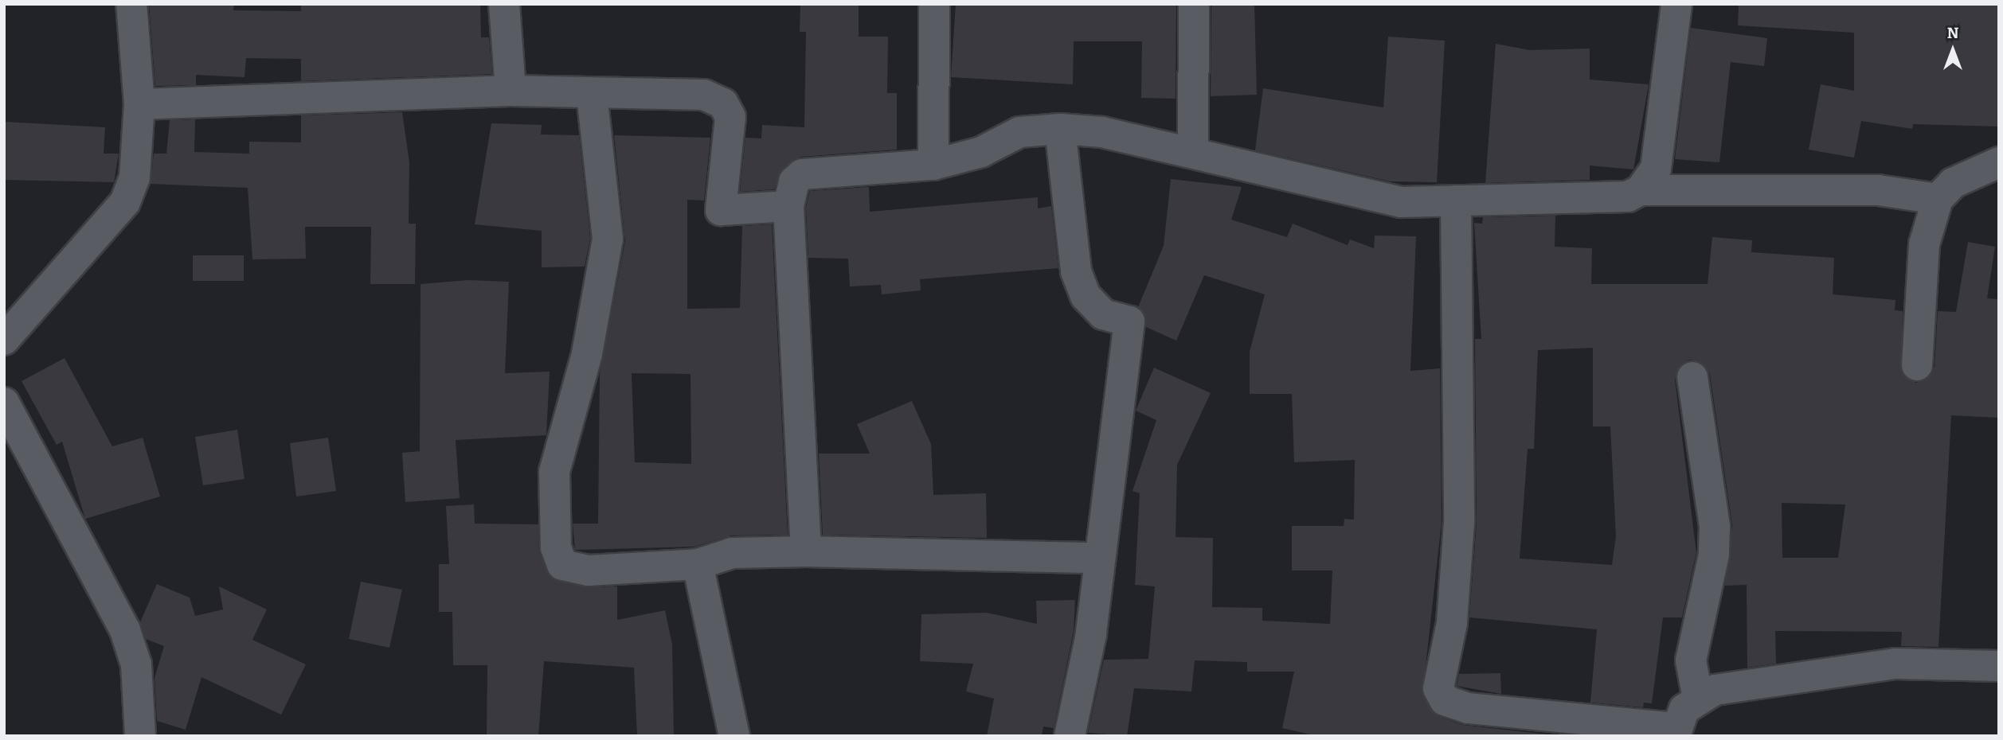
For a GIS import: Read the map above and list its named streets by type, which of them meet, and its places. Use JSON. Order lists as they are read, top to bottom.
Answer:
{
  "north": "top"
}
